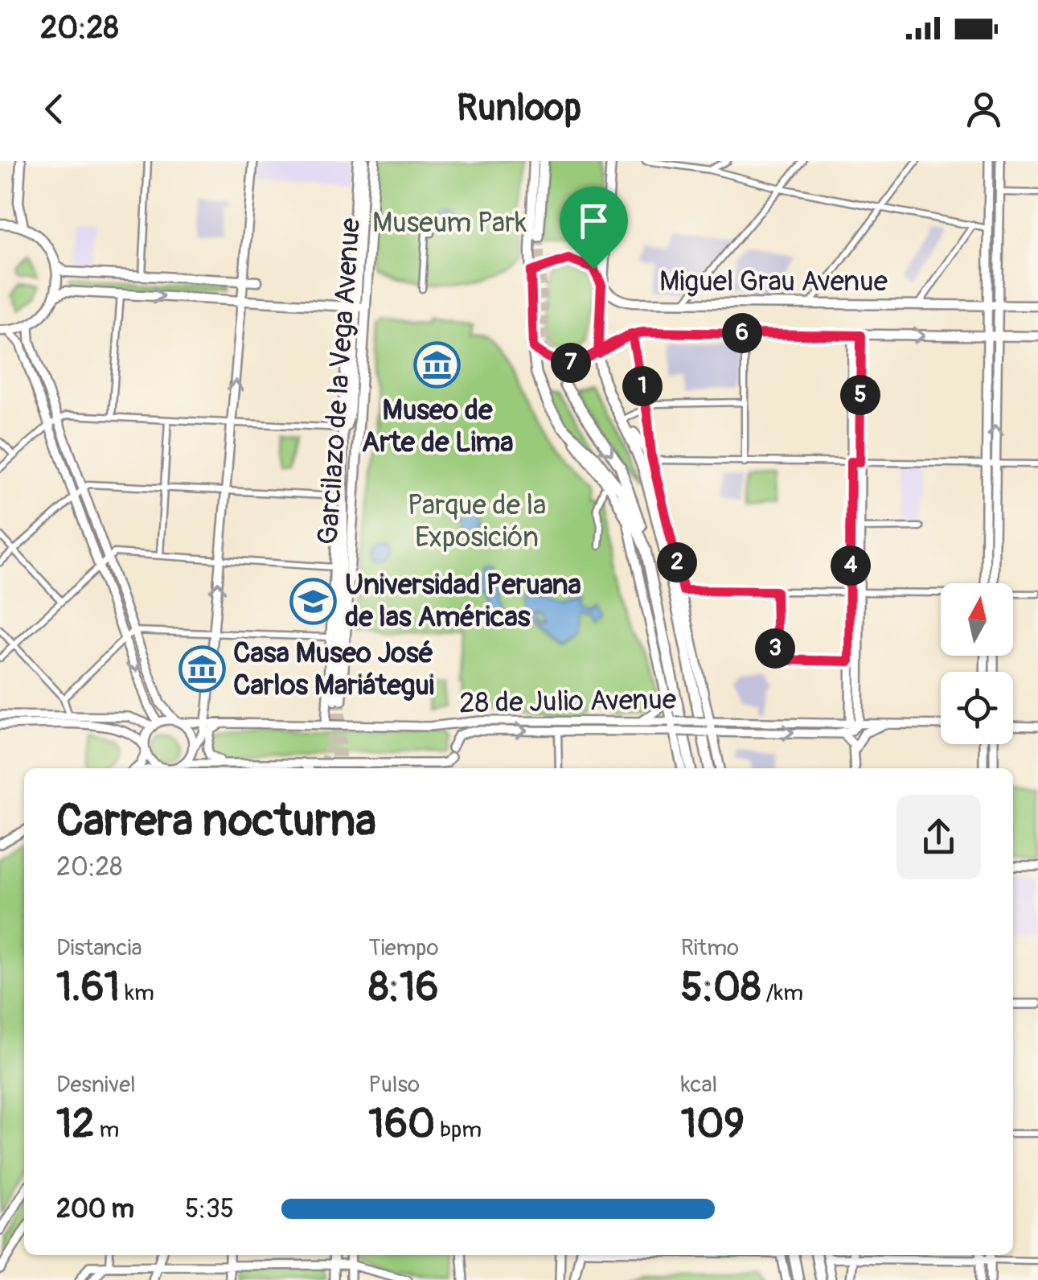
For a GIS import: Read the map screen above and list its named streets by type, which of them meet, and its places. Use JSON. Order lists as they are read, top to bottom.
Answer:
{
  "streets": {
    "main road": ["Miguel Grau Avenue", "Garcilazo de la Vega Avenue", "28 de Julio Avenue"]
  },
  "crossings": [
    ["Garcilazo de la Vega Avenue", "28 de Julio Avenue"]
  ],
  "parks": ["Museum Park", "Parque de la Exposición"],
  "places": {
    "museum": ["Museo de Arte de Lima", "Casa Museo José Carlos Mariátegui"],
    "school or university": ["Universidad Peruana de las Américas"]
  },
  "north": "top",
  "page": {
    "status": "20:28",
    "header": "Runloop",
    "pins": [
      "6",
      "7",
      "1",
      "5",
      "2",
      "4",
      "3"
    ],
    "heading": ["Carrera nocturna", "20:28"],
    "stats": [
      ["Distancia", "1.61 km"],
      ["Tiempo", "8:16"],
      ["Ritmo", "5:08 /km"],
      ["Desnivel", "12 m"],
      ["Pulso", "160 bpm"],
      ["kcal", "109"]
    ],
    "list": [
      {
        "name": "200 m",
        "note": "5:35"
      }
    ]
  }
}
